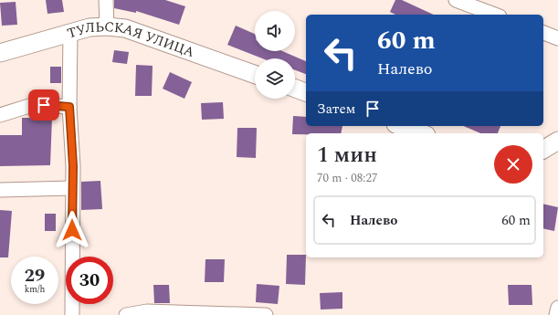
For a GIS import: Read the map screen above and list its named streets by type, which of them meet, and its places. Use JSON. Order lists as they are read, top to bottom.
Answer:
{
  "streets": {
    "main road": ["ТУЛЬСКАЯ УЛИЦА"]
  },
  "page": {
    "turn": ["60 m", "Налево"],
    "then": "Затем",
    "heading": ["1 мин", "70 m · 08:27"],
    "list": [
      {
        "name": "Налево",
        "value": "60 m"
      }
    ],
    "speed": "29 km/h",
    "limit": "30"
  }
}
